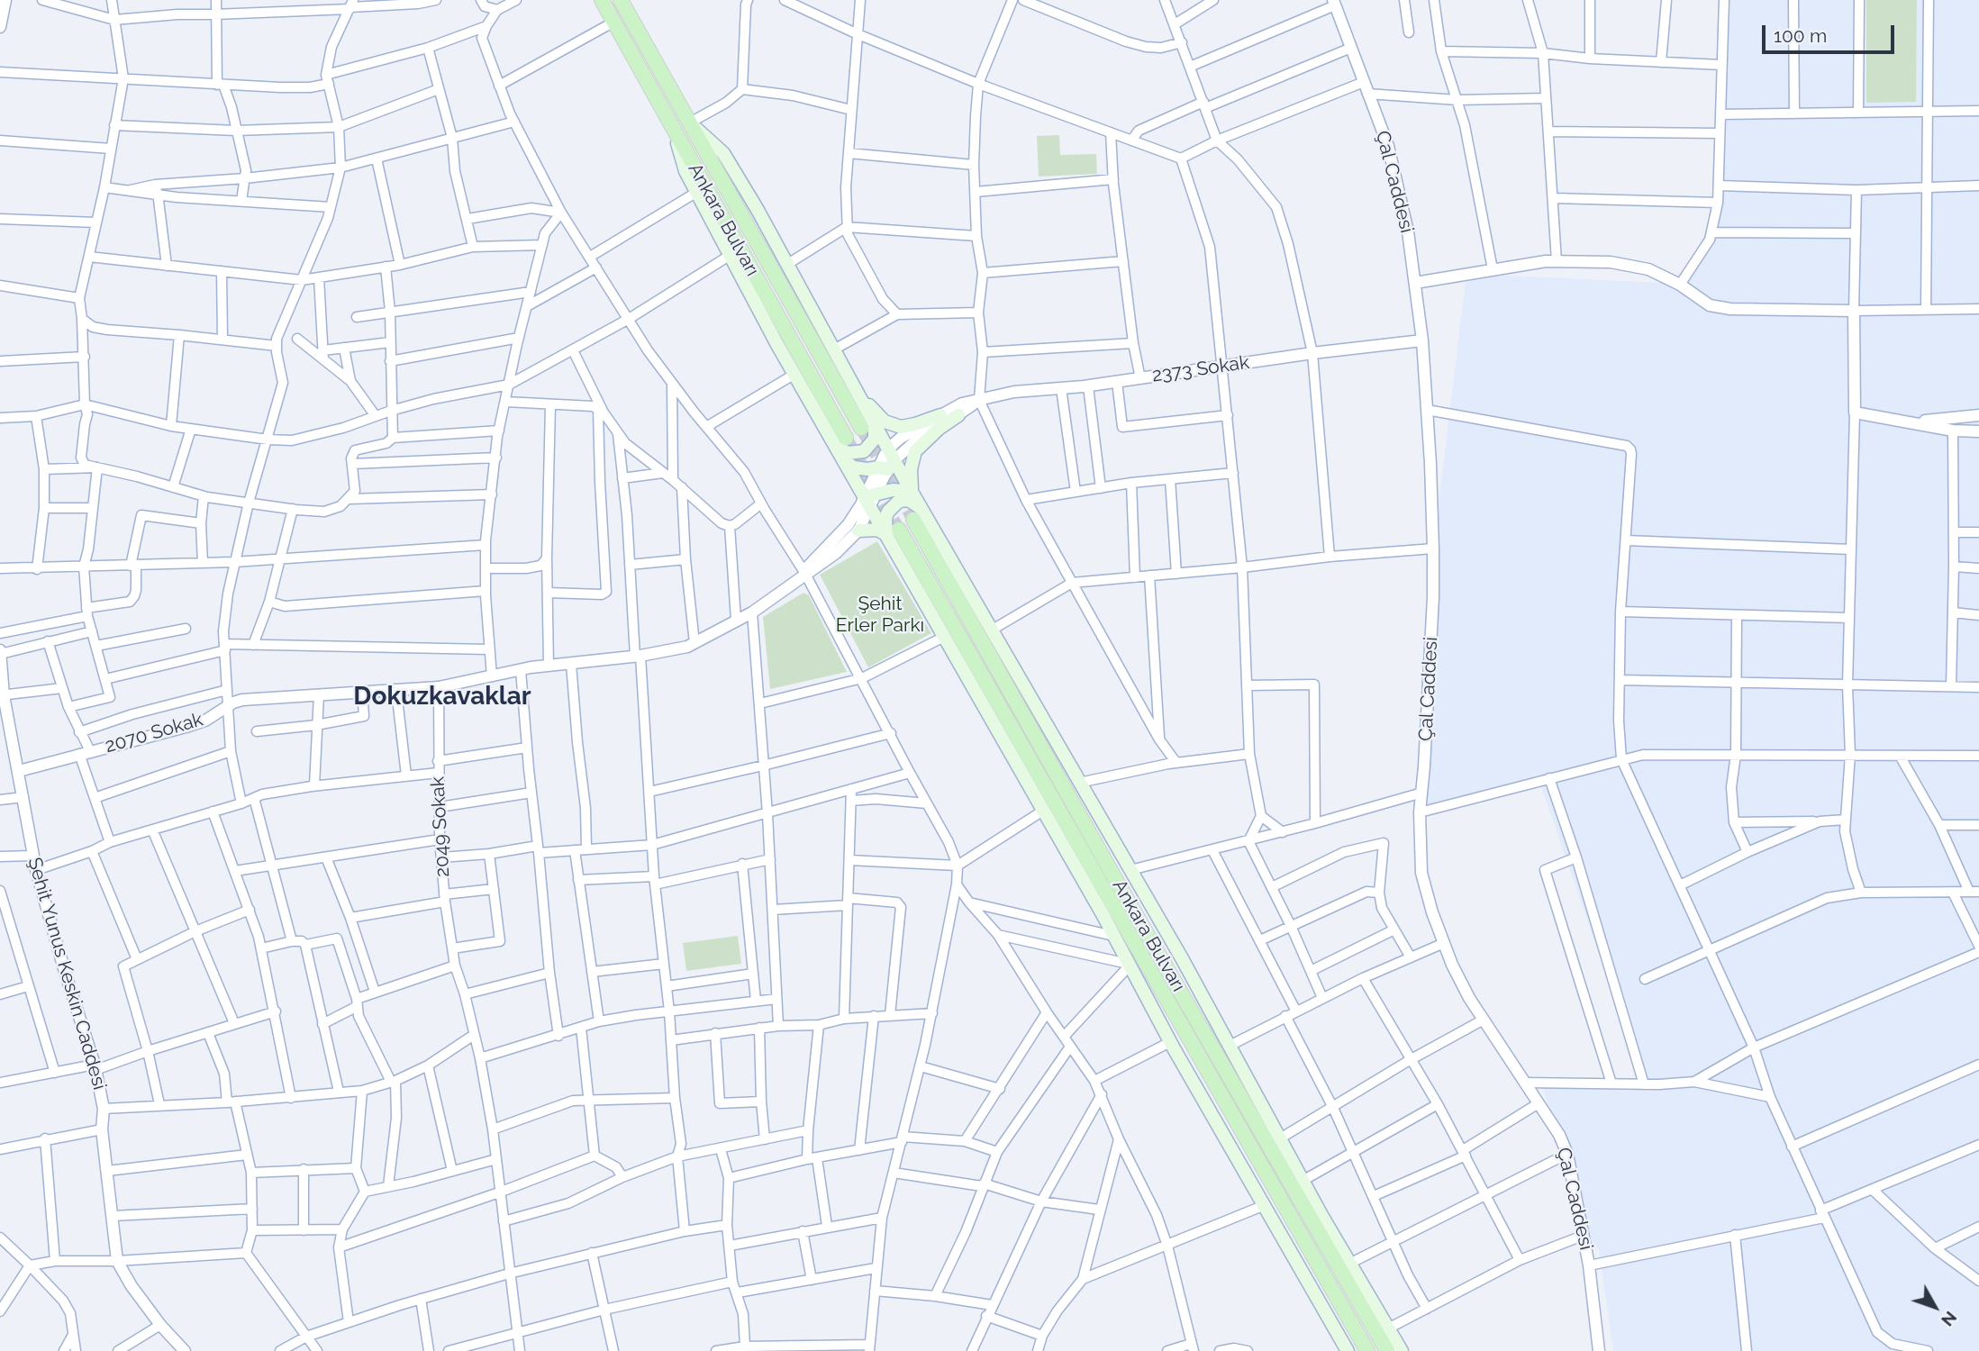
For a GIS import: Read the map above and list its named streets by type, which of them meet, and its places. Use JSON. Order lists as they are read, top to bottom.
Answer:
{
  "streets": {
    "main road": ["Ankara Bulvarı"],
    "street": [
      "Çal Caddesi",
      "2373 Sokak",
      "2070 Sokak",
      "2049 Sokak",
      "Şehit Yunus Keskin Caddesi"
    ]
  },
  "crossings": [
    ["Çal Caddesi", "2373 Sokak"],
    ["2070 Sokak", "2049 Sokak"],
    ["2070 Sokak", "Şehit Yunus Keskin Caddesi"]
  ],
  "districts": ["Dokuzkavaklar"],
  "parks": ["Şehit Erler Parkı"],
  "scale_bar": "100 m",
  "north": "bottom right"
}
